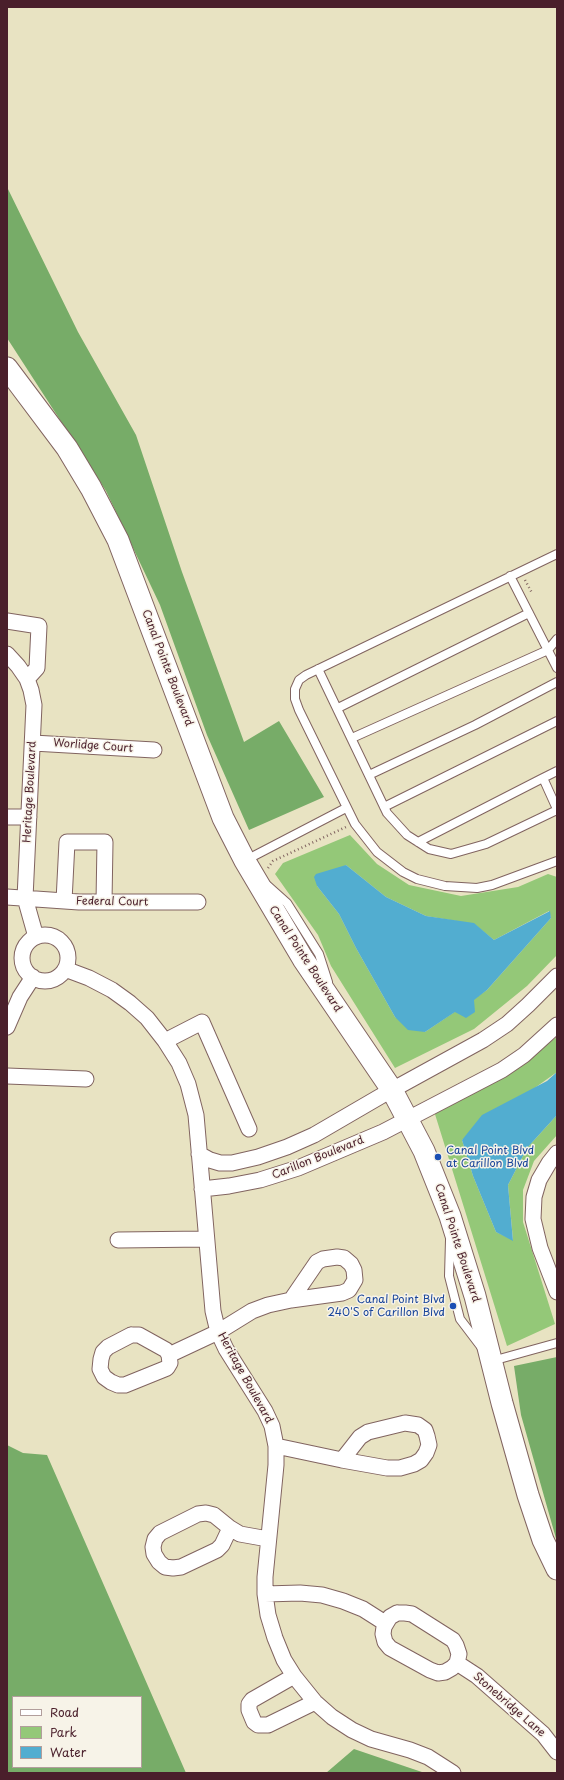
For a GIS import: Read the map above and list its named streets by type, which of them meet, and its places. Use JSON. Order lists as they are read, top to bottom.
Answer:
{
  "streets": {
    "street": [
      "Canal Pointe Boulevard",
      "Worlidge Court",
      "Heritage Boulevard",
      "Federal Court",
      "Carillon Boulevard",
      "Stonebridge Lane"
    ]
  },
  "crossings": [
    ["Canal Pointe Boulevard", "Carillon Boulevard"],
    ["Worlidge Court", "Heritage Boulevard"],
    ["Heritage Boulevard", "Federal Court"],
    ["Heritage Boulevard", "Carillon Boulevard"]
  ],
  "places": ["Canal Point Blvd at Carillon Blvd", "Canal Point Blvd 240'S of Carillon Blvd"],
  "legend": ["Road", "Park", "Water"]
}
